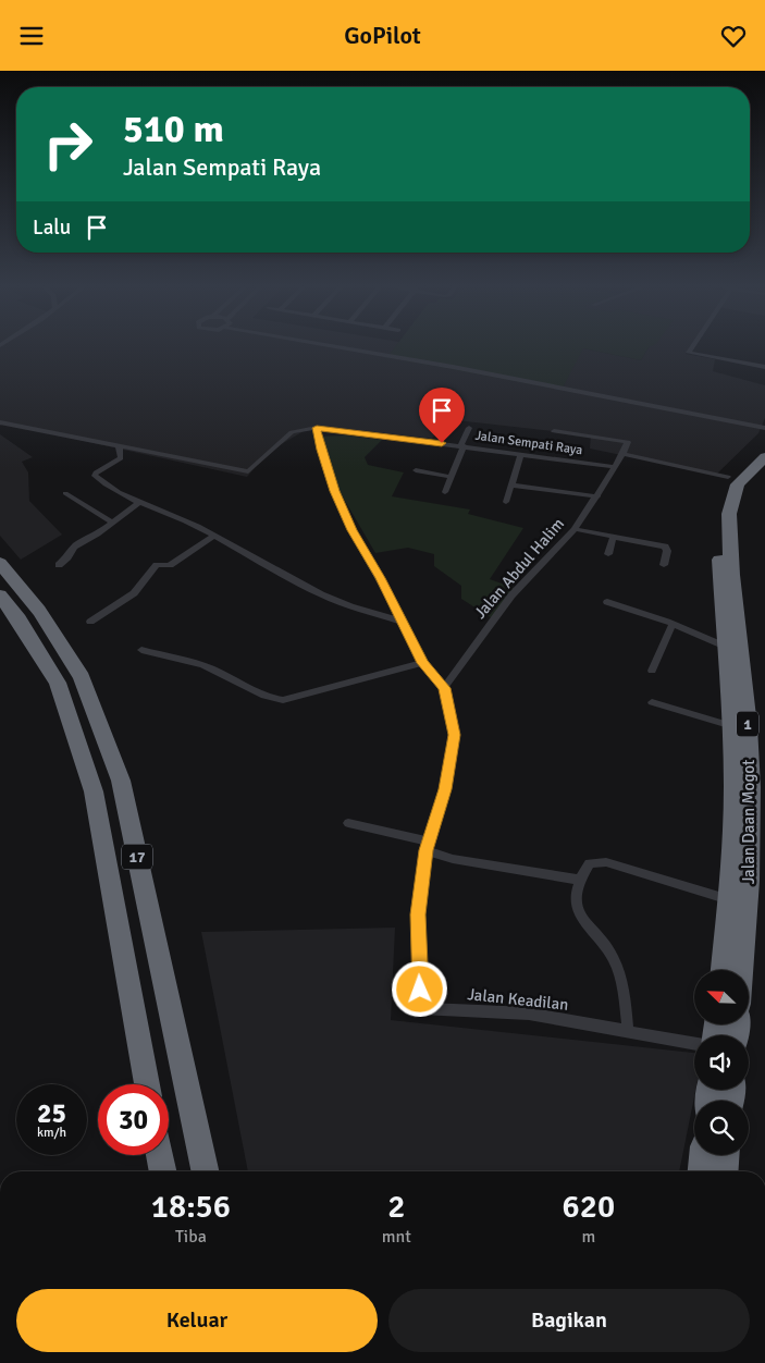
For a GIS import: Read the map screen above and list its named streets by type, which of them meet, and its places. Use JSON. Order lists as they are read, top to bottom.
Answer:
{
  "streets": {
    "highway": ["1", "Jalan Daan Mogot", "17"],
    "street": ["Jalan Sempati Raya", "Jalan Abdul Halim", "Jalan Keadilan"]
  },
  "crossings": [
    ["Jalan Sempati Raya", "Jalan Abdul Halim"],
    ["Jalan Sempati Raya", "Jalan Keadilan"],
    ["Jalan Abdul Halim", "Jalan Keadilan"]
  ],
  "north": "top left",
  "page": {
    "header": "GoPilot",
    "turn": ["510 m", "Jalan Sempati Raya"],
    "then": "Lalu",
    "speed": "25 km/h",
    "limit": "30",
    "eta": [
      "18:56",
      "Tiba",
      "2",
      "mnt",
      "620",
      "m"
    ],
    "buttons": ["Keluar", "Bagikan"]
  }
}
